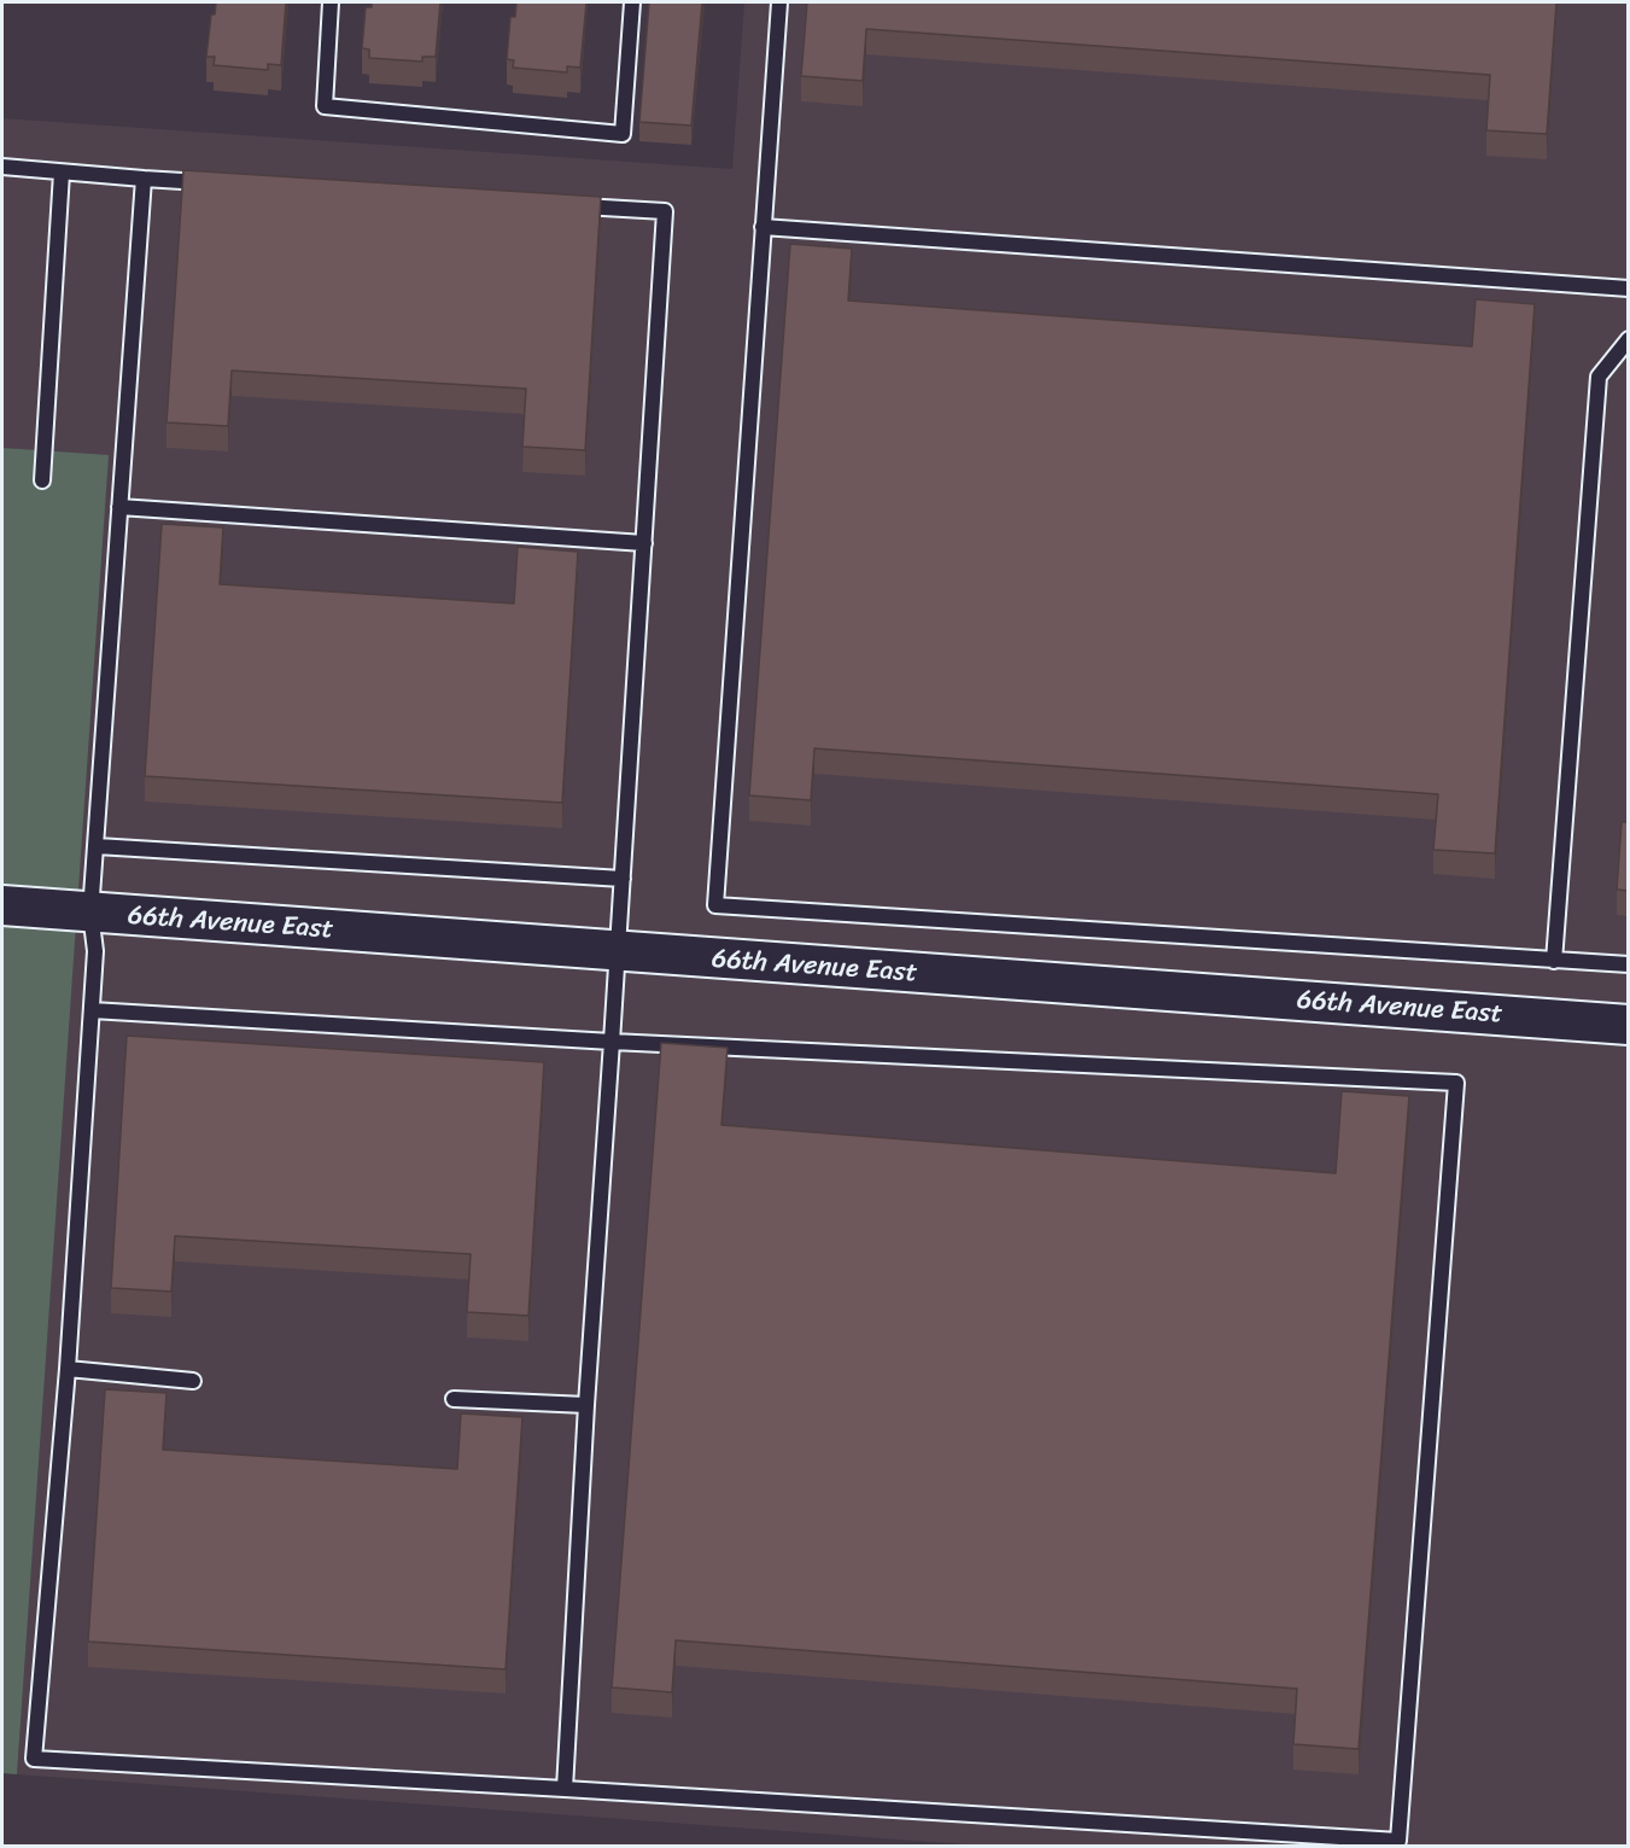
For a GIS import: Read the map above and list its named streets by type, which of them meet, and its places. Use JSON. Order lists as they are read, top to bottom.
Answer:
{
  "streets": {
    "street": ["66th Avenue East"]
  }
}
